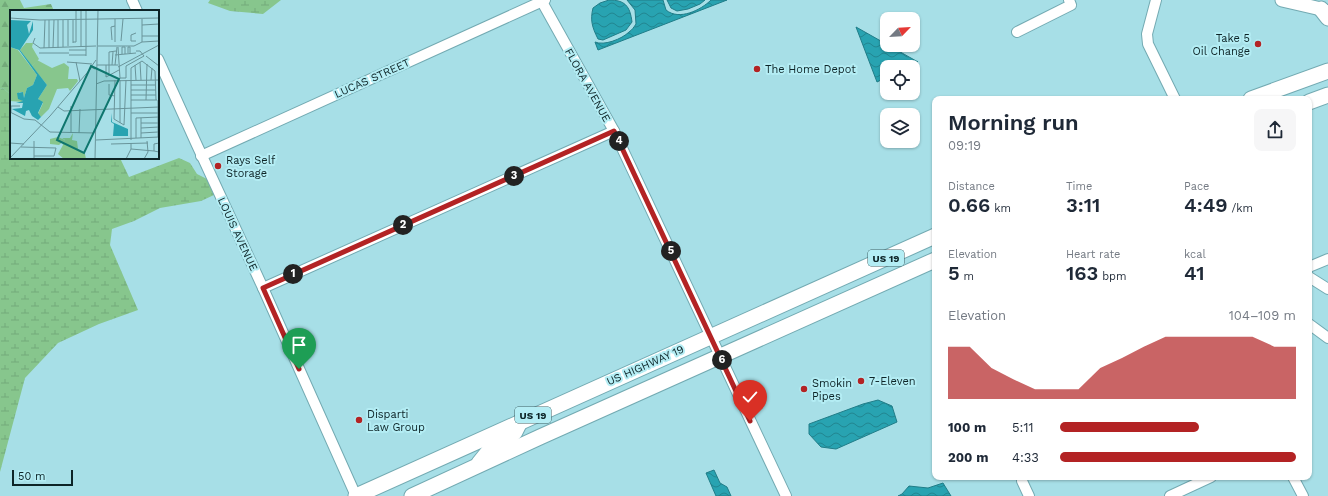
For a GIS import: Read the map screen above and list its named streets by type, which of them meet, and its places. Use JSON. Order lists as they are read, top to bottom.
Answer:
{
  "streets": {
    "highway": ["US 19", "US HIGHWAY 19"],
    "street": ["LUCAS STREET", "FLORA AVENUE", "LOUIS AVENUE"]
  },
  "crossings": [
    ["LUCAS STREET", "FLORA AVENUE"],
    ["LUCAS STREET", "LOUIS AVENUE"],
    ["FLORA AVENUE", "US HIGHWAY 19"],
    ["LOUIS AVENUE", "US HIGHWAY 19"]
  ],
  "places": [
    "Take 5 Oil Change",
    "The Home Depot",
    "Rays Self Storage",
    "7-Eleven",
    "Smokin Pipes",
    "Disparti Law Group"
  ],
  "scale_bar": "50 m",
  "north": "top right",
  "page": {
    "heading": ["Morning run", "09:19"],
    "pins": [
      "4",
      "3",
      "2",
      "5",
      "1",
      "6"
    ],
    "stats": [
      ["Distance", "0.66 km"],
      ["Time", "3:11"],
      ["Pace", "4:49 /km"],
      ["Elevation", "5 m"],
      ["Heart rate", "163 bpm"],
      ["kcal", "41"]
    ],
    "chart": ["Elevation", "104–109 m"],
    "list": [
      {
        "name": "100 m",
        "note": "5:11"
      },
      {
        "name": "200 m",
        "note": "4:33"
      }
    ],
    "scale": "50 m"
  }
}
